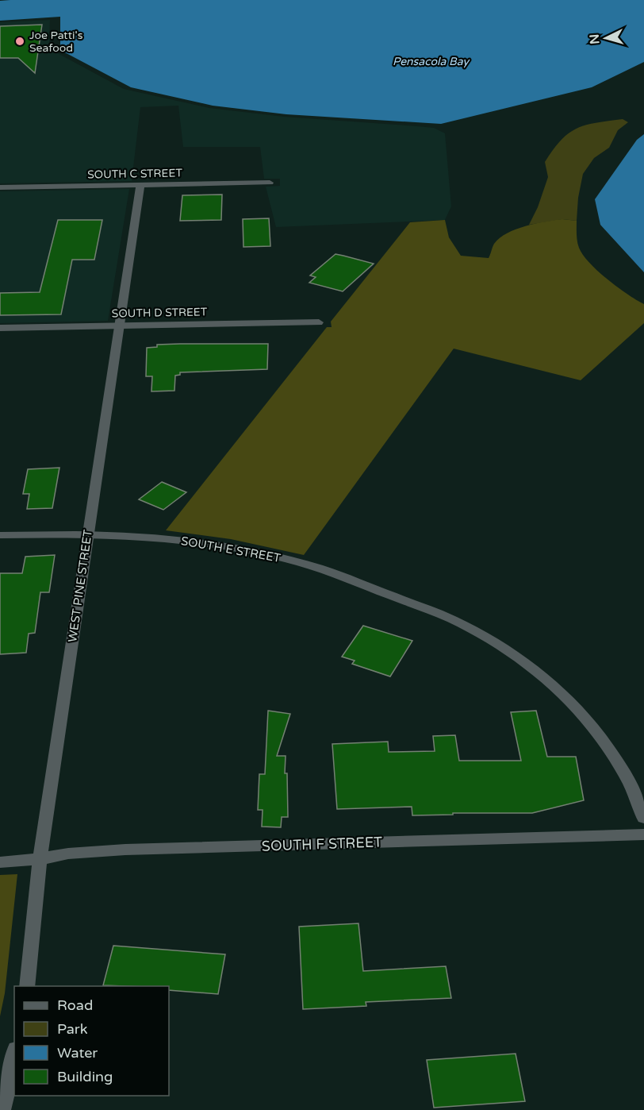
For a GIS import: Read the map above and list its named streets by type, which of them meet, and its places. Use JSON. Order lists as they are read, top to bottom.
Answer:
{
  "streets": {
    "street": [
      "SOUTH C STREET",
      "SOUTH D STREET",
      "SOUTH E STREET",
      "WEST PINE STREET",
      "SOUTH F STREET"
    ]
  },
  "crossings": [
    ["SOUTH C STREET", "WEST PINE STREET"],
    ["SOUTH D STREET", "WEST PINE STREET"],
    ["SOUTH E STREET", "WEST PINE STREET"],
    ["WEST PINE STREET", "SOUTH F STREET"]
  ],
  "water": ["Pensacola Bay"],
  "places": ["Joe Patti's Seafood"],
  "legend": [
    "Road",
    "Park",
    "Water",
    "Building"
  ],
  "north": "left"
}
